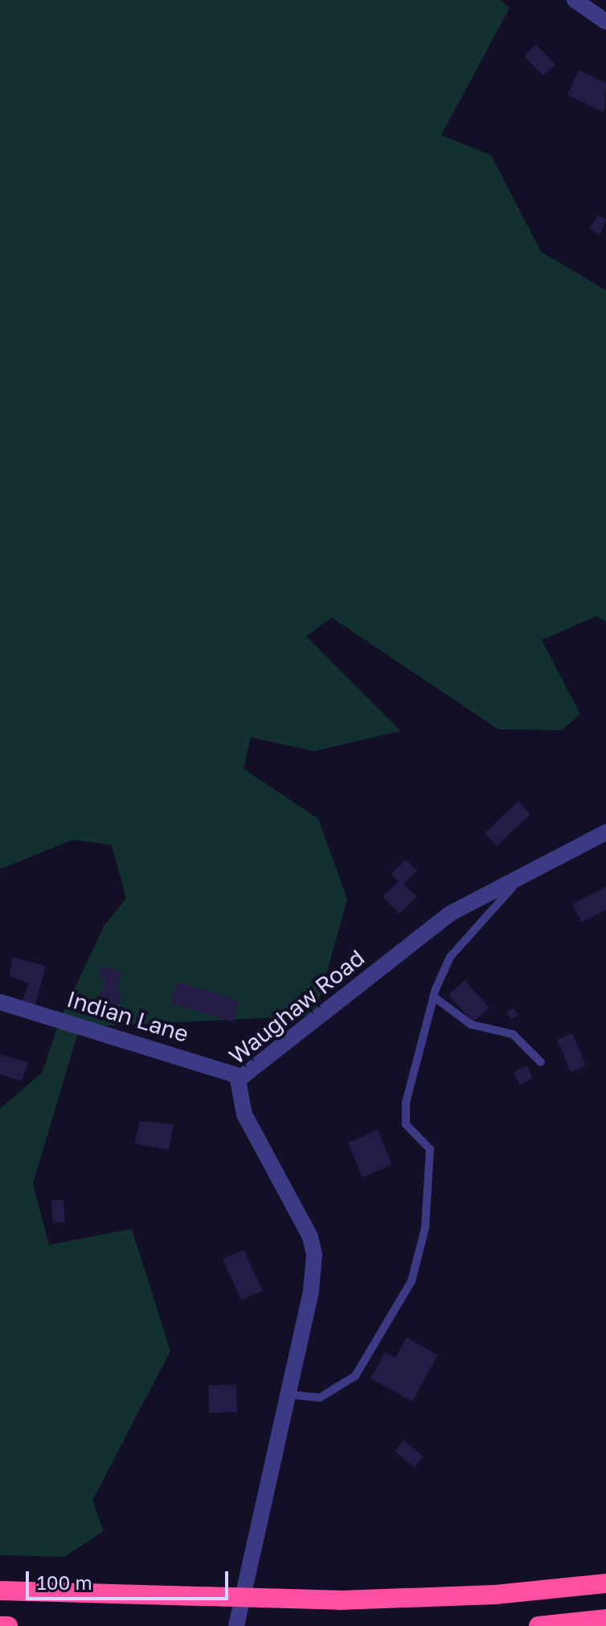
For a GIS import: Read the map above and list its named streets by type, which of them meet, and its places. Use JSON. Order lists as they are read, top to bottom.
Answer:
{
  "streets": {
    "street": ["Waughaw Road", "Indian Lane"]
  },
  "crossings": [
    ["Waughaw Road", "Indian Lane"]
  ],
  "scale_bar": "100 m"
}
